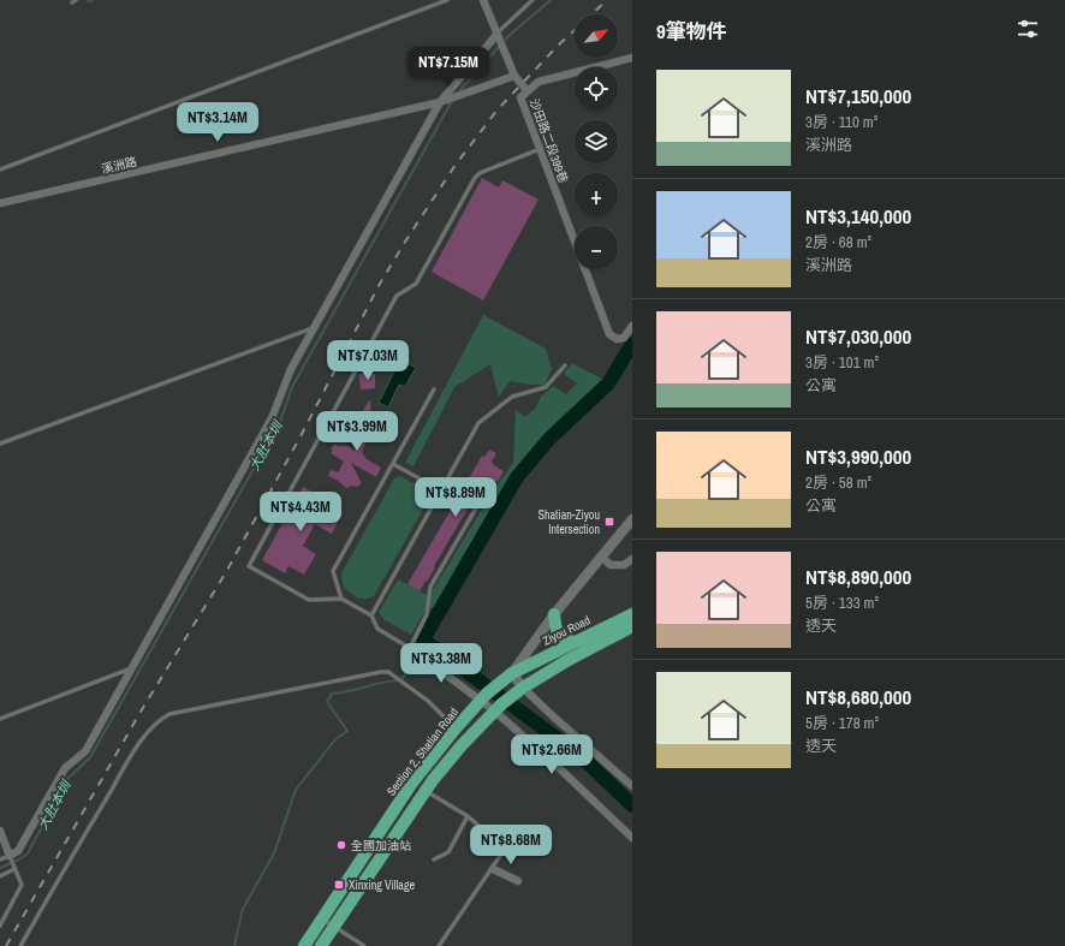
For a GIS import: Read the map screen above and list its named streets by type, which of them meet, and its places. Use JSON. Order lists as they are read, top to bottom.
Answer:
{
  "streets": {
    "main road": ["Ziyou Road", "Section 2, Shatian Road"],
    "street": ["沙田路二段399巷", "溪洲路"]
  },
  "crossings": [
    ["Ziyou Road", "Section 2, Shatian Road"]
  ],
  "water": ["大肚本圳"],
  "places": {
    "transit": ["Shatian-Ziyou Intersection", "Xinxing Village"],
    "other": ["全國加油站"]
  },
  "north": "top right",
  "page": {
    "heading": "9筆物件",
    "map_buttons": ["+", "−"],
    "price": [
      "NT$7.15M",
      "NT$3.14M",
      "NT$7.03M",
      "NT$3.99M",
      "NT$8.89M",
      "NT$4.43M",
      "NT$3.38M",
      "NT$2.66M",
      "NT$8.68M"
    ],
    "list": [
      {
        "name": "NT$7,150,000",
        "note": "3房 · 110 m² · 溪洲路"
      },
      {
        "name": "NT$3,140,000",
        "note": "2房 · 68 m² · 溪洲路"
      },
      {
        "name": "NT$7,030,000",
        "note": "3房 · 101 m² · 公寓"
      },
      {
        "name": "NT$3,990,000",
        "note": "2房 · 58 m² · 公寓"
      },
      {
        "name": "NT$8,890,000",
        "note": "5房 · 133 m² · 透天"
      },
      {
        "name": "NT$8,680,000",
        "note": "5房 · 178 m² · 透天"
      }
    ]
  }
}
